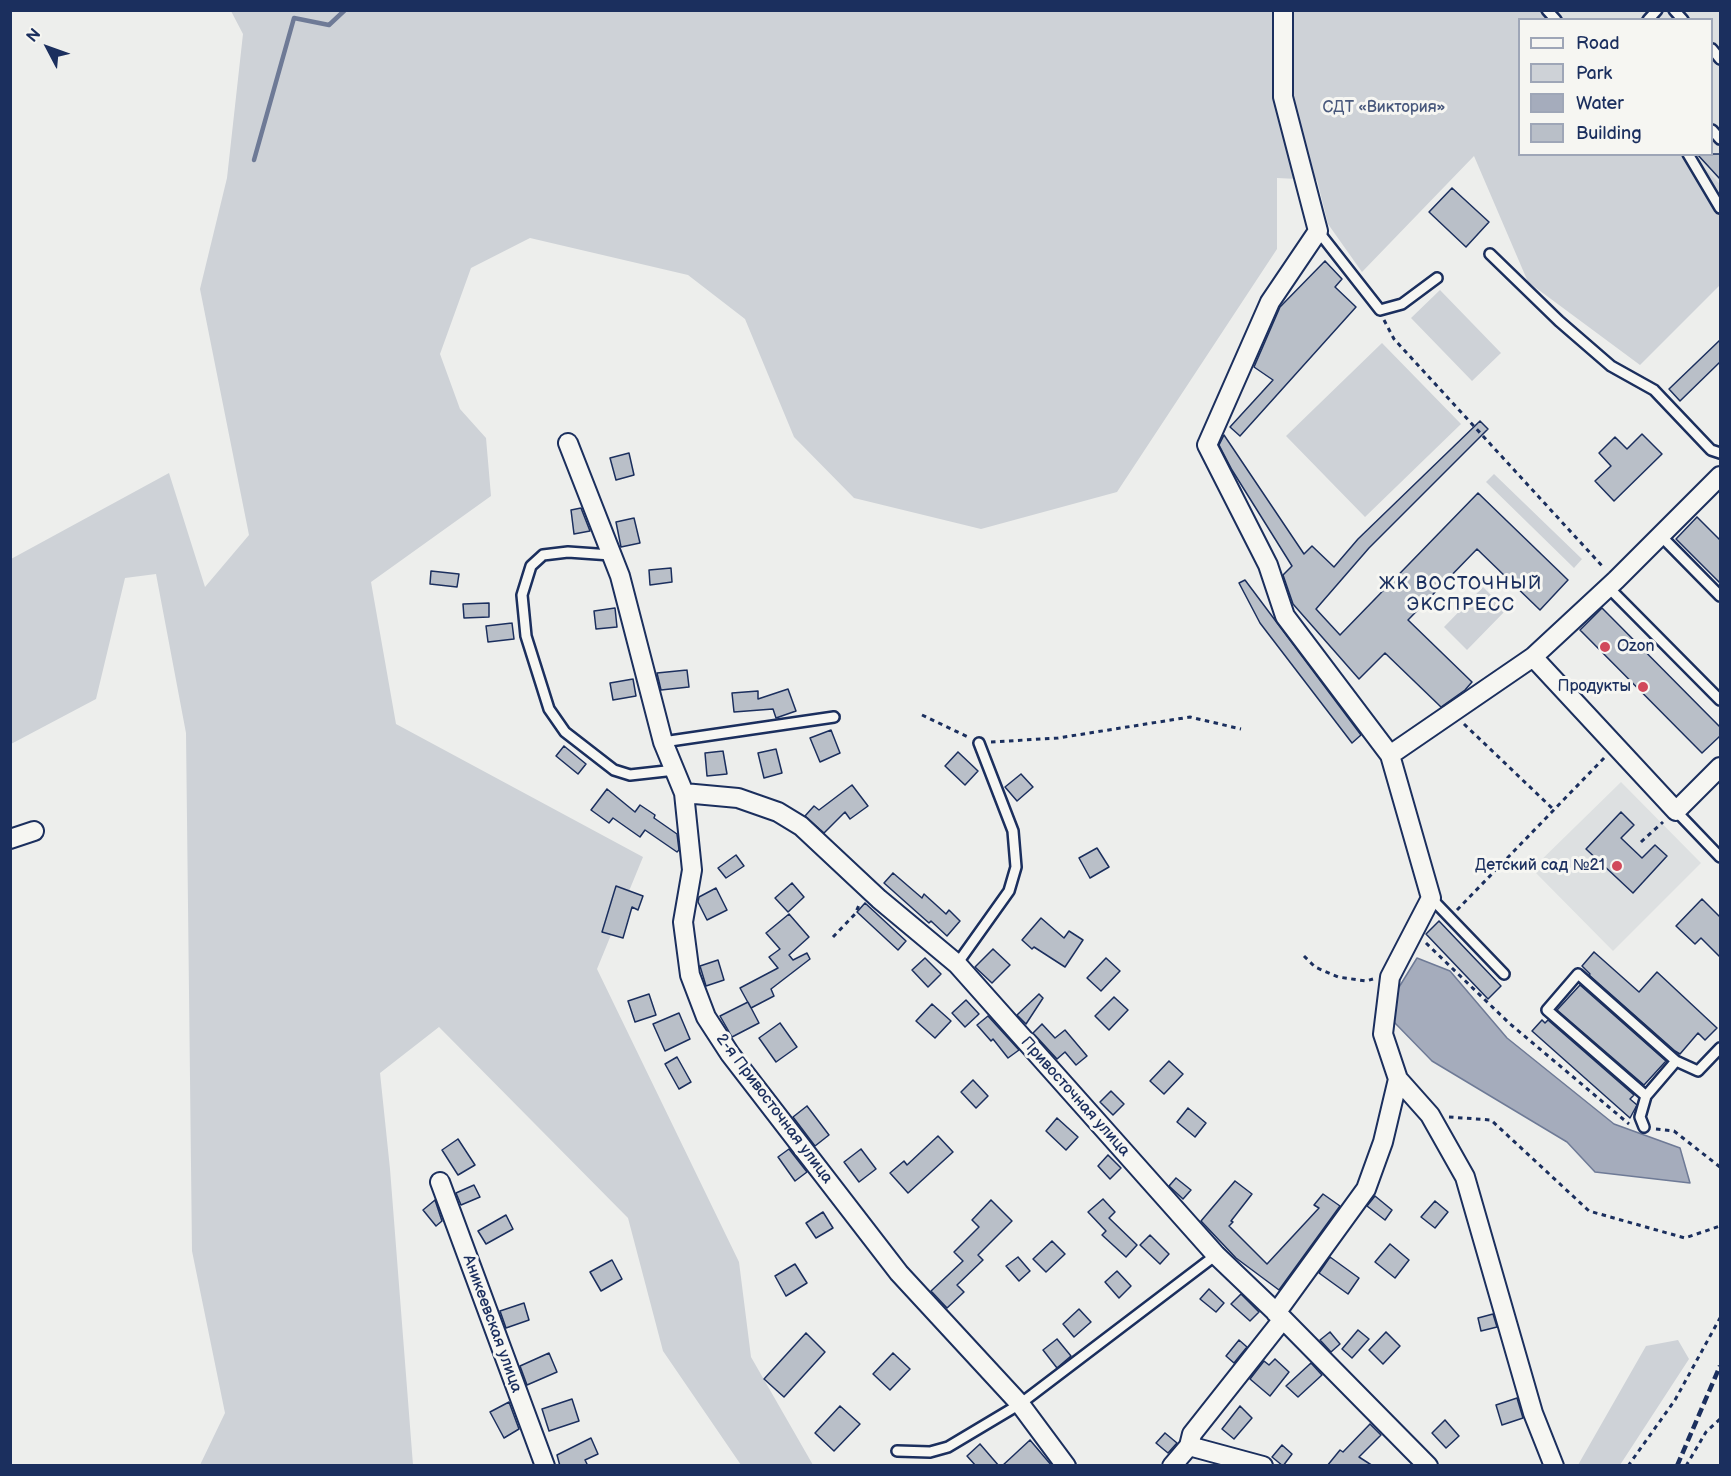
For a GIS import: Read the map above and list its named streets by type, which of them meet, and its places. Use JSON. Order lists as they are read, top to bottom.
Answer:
{
  "streets": {
    "street": ["Привосточная улица", "2-я Привосточная улица", "Аникеевская улица"]
  },
  "crossings": [
    ["Привосточная улица", "2-я Привосточная улица"]
  ],
  "districts": ["ЖК ВОСТОЧНЫЙ ЭКСПРЕСС"],
  "parks": ["СДТ «Виктория»"],
  "places": ["Ozon", "Продукты", "Детский сад №21"],
  "legend": [
    "Road",
    "Park",
    "Water",
    "Building"
  ],
  "north": "top left"
}
